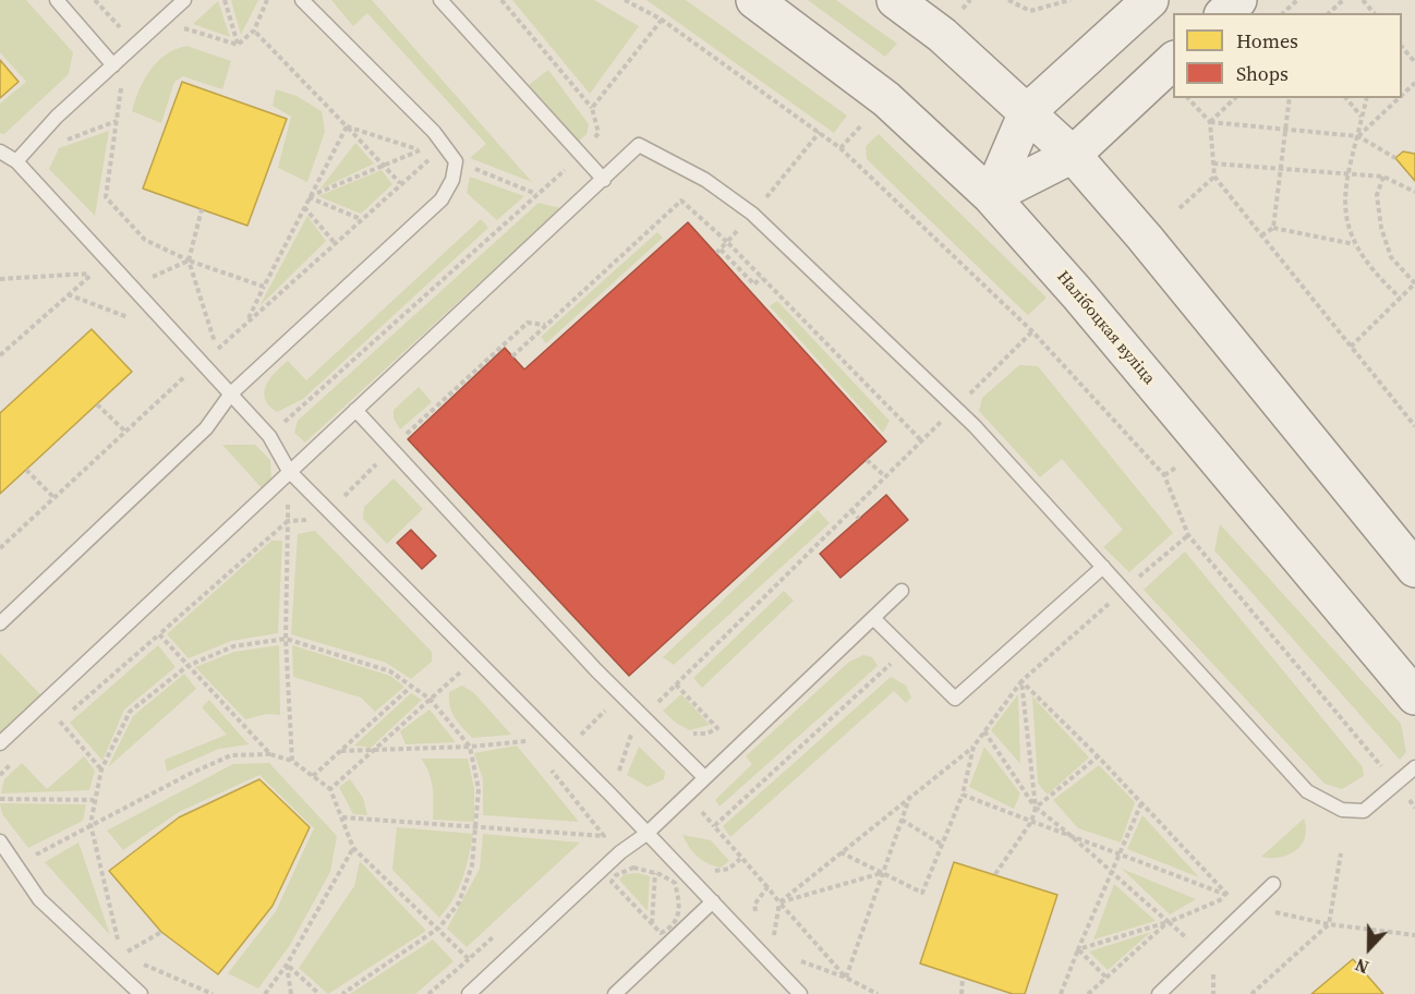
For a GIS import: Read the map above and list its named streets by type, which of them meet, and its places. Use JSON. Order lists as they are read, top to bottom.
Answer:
{
  "streets": {
    "main road": ["Налібоцкая вуліца"]
  },
  "legend": ["Homes", "Shops"],
  "north": "bottom"
}
